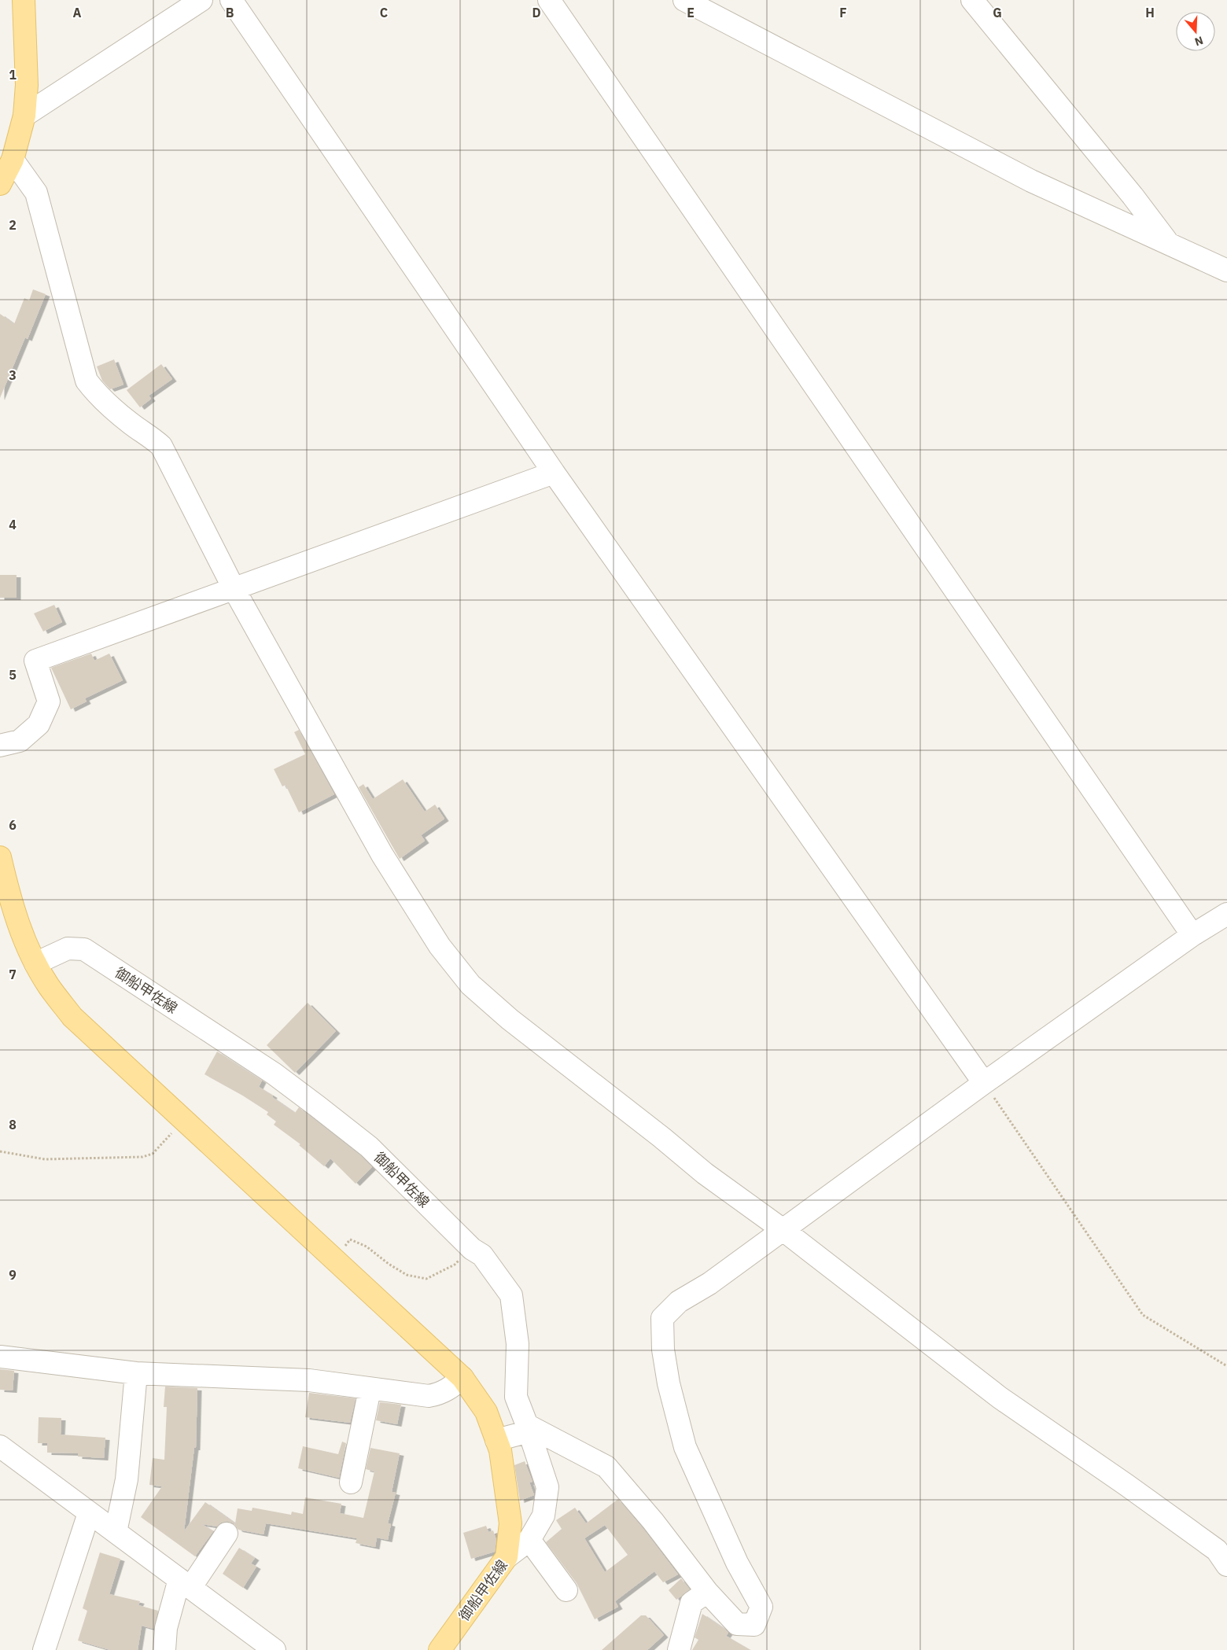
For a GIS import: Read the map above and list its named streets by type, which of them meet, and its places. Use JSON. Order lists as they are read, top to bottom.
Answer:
{
  "streets": {
    "main road": ["御船甲佐線"]
  },
  "north": "bottom",
  "grid": {
    "columns": [
      "A",
      "B",
      "C",
      "D",
      "E",
      "F",
      "G",
      "H"
    ],
    "rows": [
      "1",
      "2",
      "3",
      "4",
      "5",
      "6",
      "7",
      "8",
      "9"
    ]
  }
}
